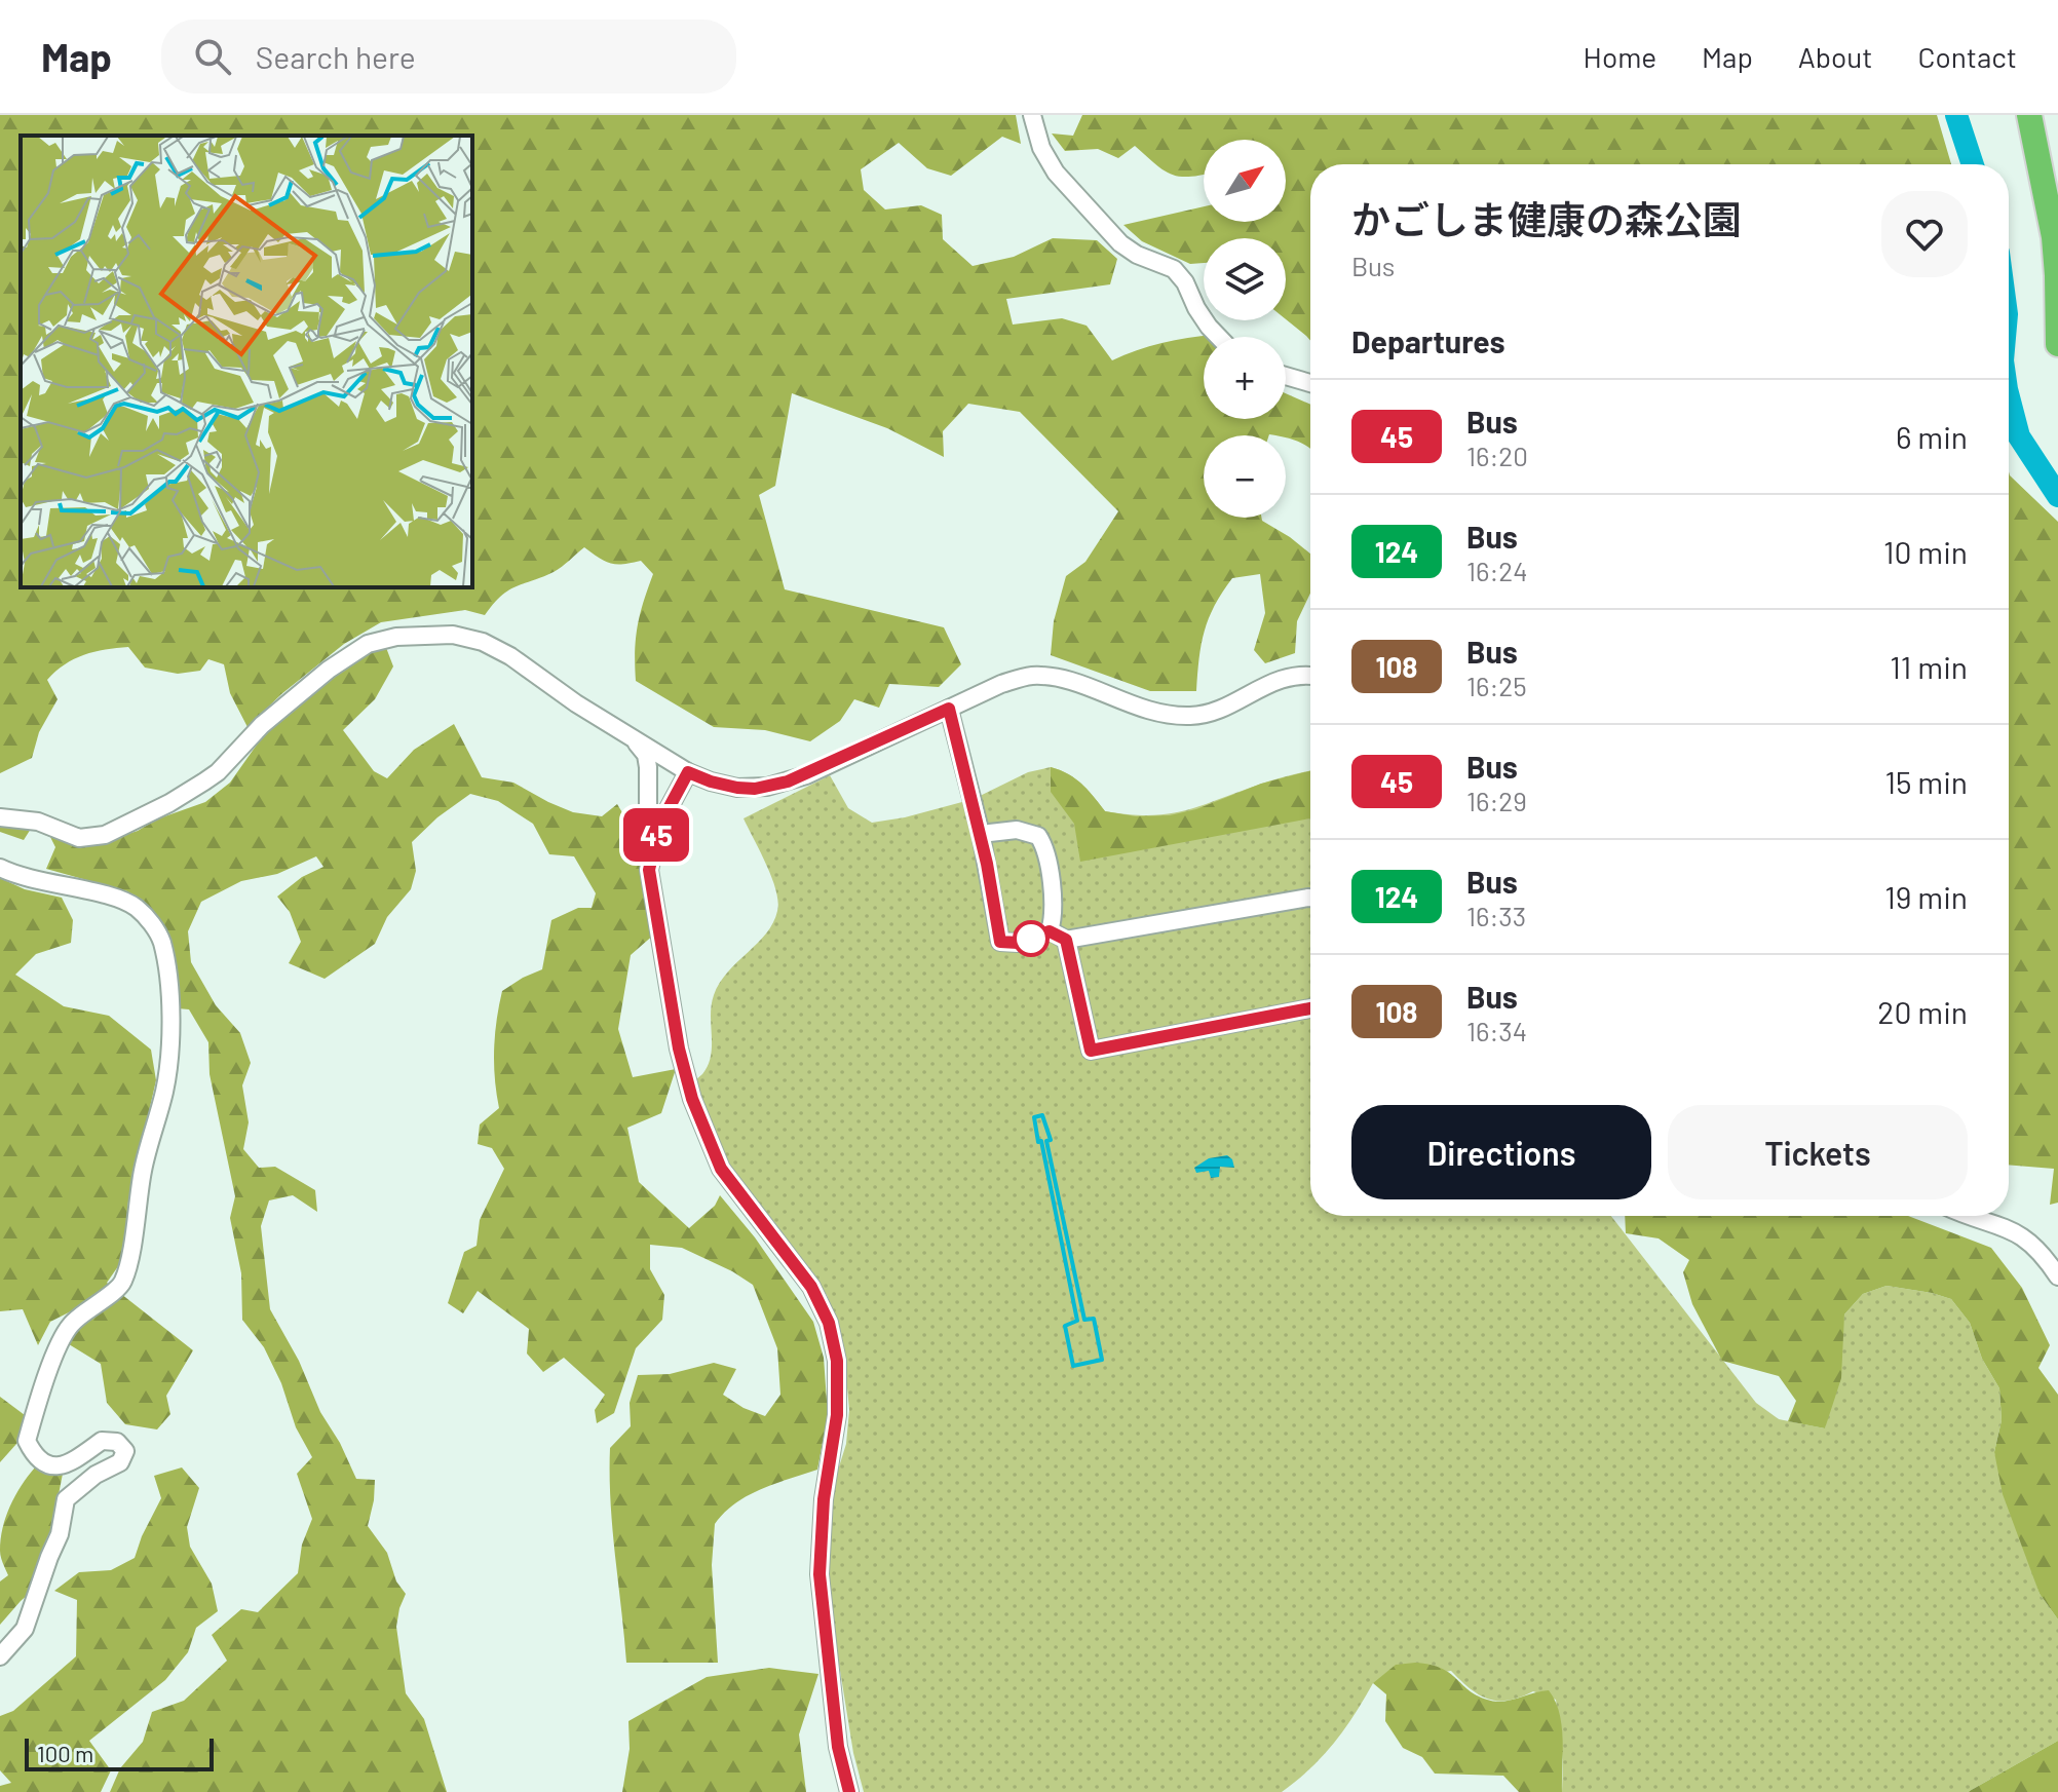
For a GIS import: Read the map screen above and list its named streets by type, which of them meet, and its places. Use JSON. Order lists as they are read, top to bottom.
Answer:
{
  "lines": ["bus line 45"],
  "scale_bar": "100 m",
  "north": "top right",
  "page": {
    "header": "Map",
    "search": "Search here",
    "nav": [
      "Home",
      "Map",
      "About",
      "Contact"
    ],
    "on_map": "45",
    "map_buttons": ["+", "−"],
    "heading": [
      ["かごしま健康の森公園", "Bus"],
      "Departures"
    ],
    "list": [
      {
        "mark": "45",
        "name": "Bus",
        "note": "16:20",
        "value": "6 min"
      },
      {
        "mark": "124",
        "name": "Bus",
        "note": "16:24",
        "value": "10 min"
      },
      {
        "mark": "108",
        "name": "Bus",
        "note": "16:25",
        "value": "11 min"
      },
      {
        "mark": "45",
        "name": "Bus",
        "note": "16:29",
        "value": "15 min"
      },
      {
        "mark": "124",
        "name": "Bus",
        "note": "16:33",
        "value": "19 min"
      },
      {
        "mark": "108",
        "name": "Bus",
        "note": "16:34",
        "value": "20 min"
      }
    ],
    "buttons": ["Directions", "Tickets"],
    "scale": "100 m"
  }
}
